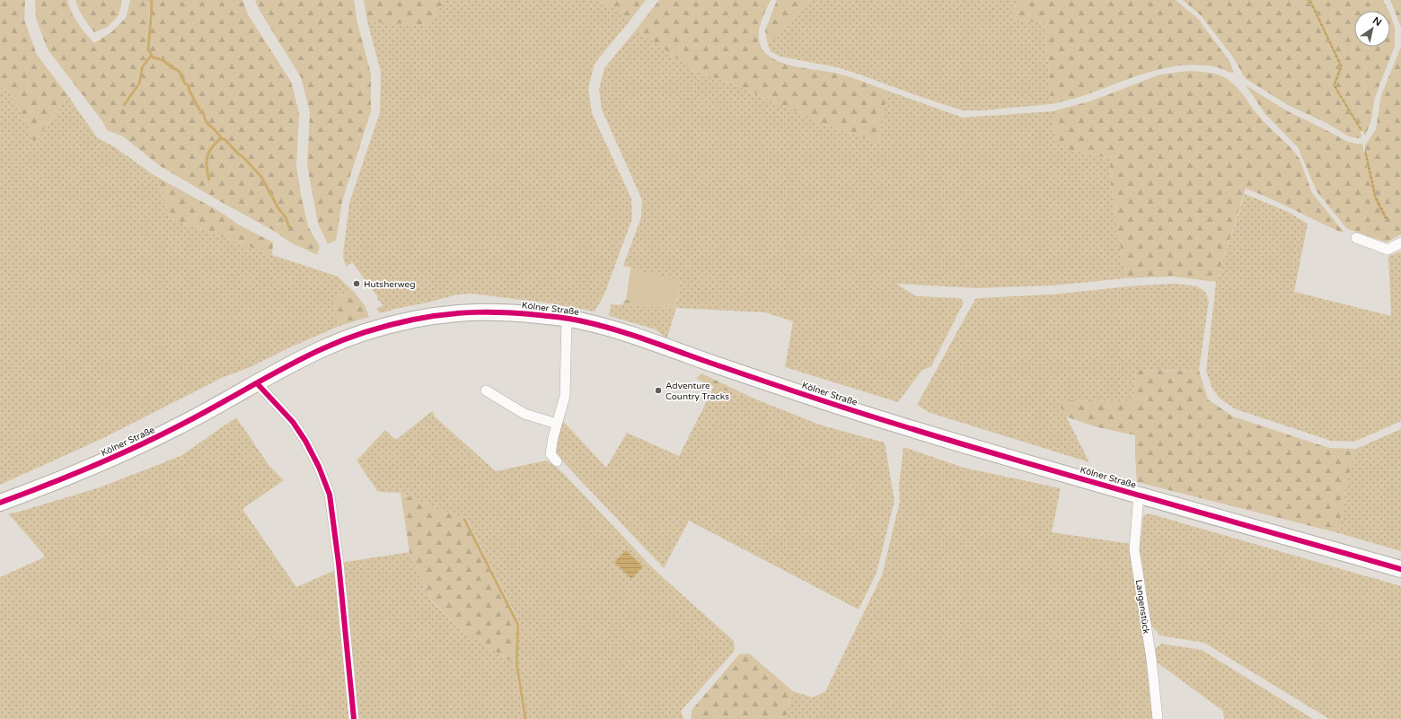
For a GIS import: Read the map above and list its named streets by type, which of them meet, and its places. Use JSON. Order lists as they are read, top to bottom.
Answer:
{
  "streets": {
    "main road": ["Kölner Straße"],
    "street": ["Langenstück"]
  },
  "crossings": [
    ["Kölner Straße", "Langenstück"]
  ],
  "places": ["Hutsherweg", "Adventure Country Tracks"],
  "north": "top right"
}
